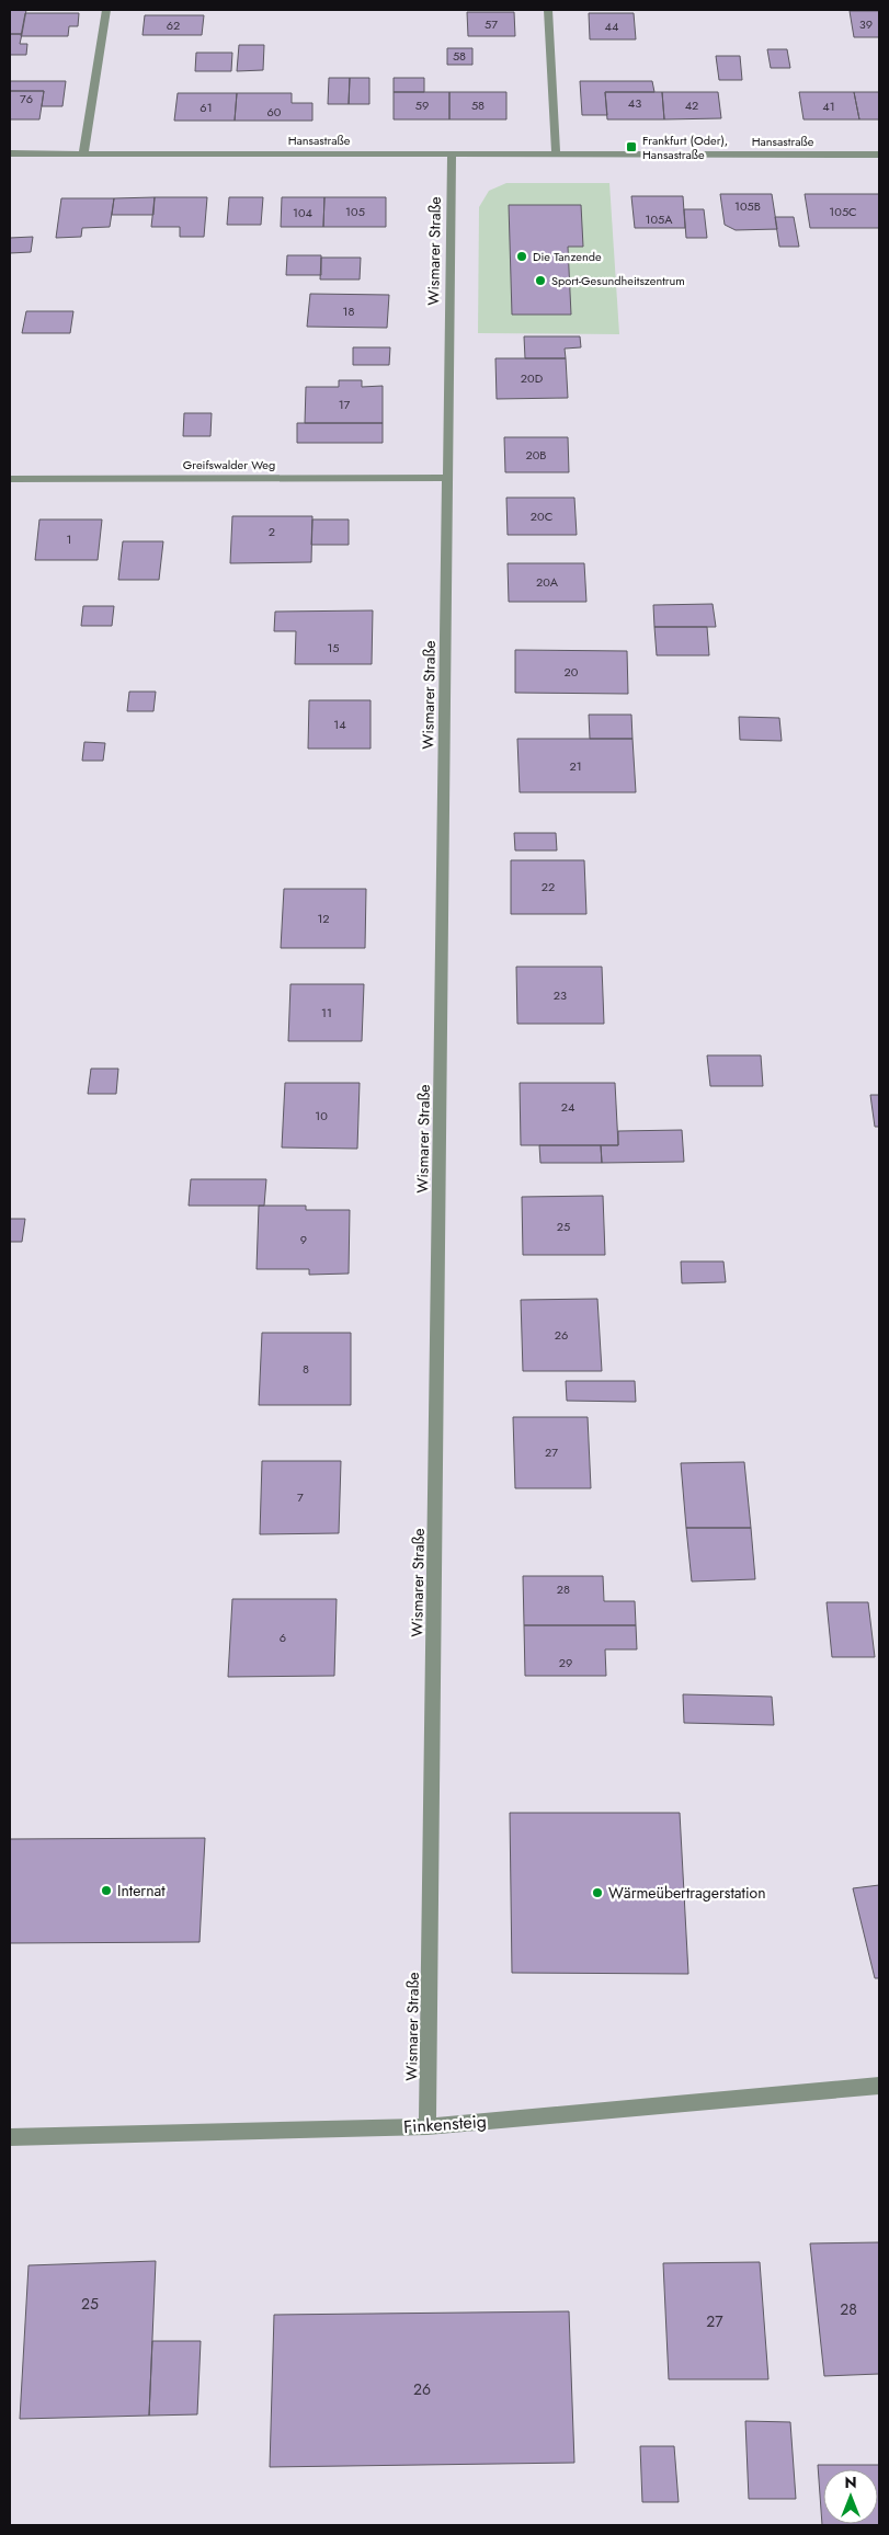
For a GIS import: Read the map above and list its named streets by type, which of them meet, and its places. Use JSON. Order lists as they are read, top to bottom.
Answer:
{
  "streets": {
    "street": [
      "Hansastraße",
      "Wismarer Straße",
      "Greifswalder Weg",
      "Finkensteig"
    ]
  },
  "crossings": [
    ["Hansastraße", "Wismarer Straße"],
    ["Wismarer Straße", "Greifswalder Weg"],
    ["Wismarer Straße", "Finkensteig"]
  ],
  "places": {
    "transit": ["Frankfurt (Oder), Hansastraße"],
    "other": [
      "Die Tanzende",
      "Sport-Gesundheitszentrum",
      "Internat",
      "Wärmeübertragerstation"
    ]
  },
  "house_numbers": [
    "57",
    "39",
    "62",
    "44",
    "58",
    "76",
    "43",
    "59",
    "58",
    "42",
    "41",
    "61",
    "60",
    "105B",
    "105",
    "105C",
    "104",
    "105A",
    "18",
    "20D",
    "17",
    "20B",
    "20C",
    "2",
    "1",
    "20A",
    "15",
    "20",
    "14",
    "21",
    "22",
    "12",
    "23",
    "11",
    "24",
    "10",
    "25",
    "9",
    "26",
    "8",
    "27",
    "7",
    "28",
    "6",
    "29",
    "25",
    "28",
    "27",
    "26"
  ],
  "north": "top"
}
